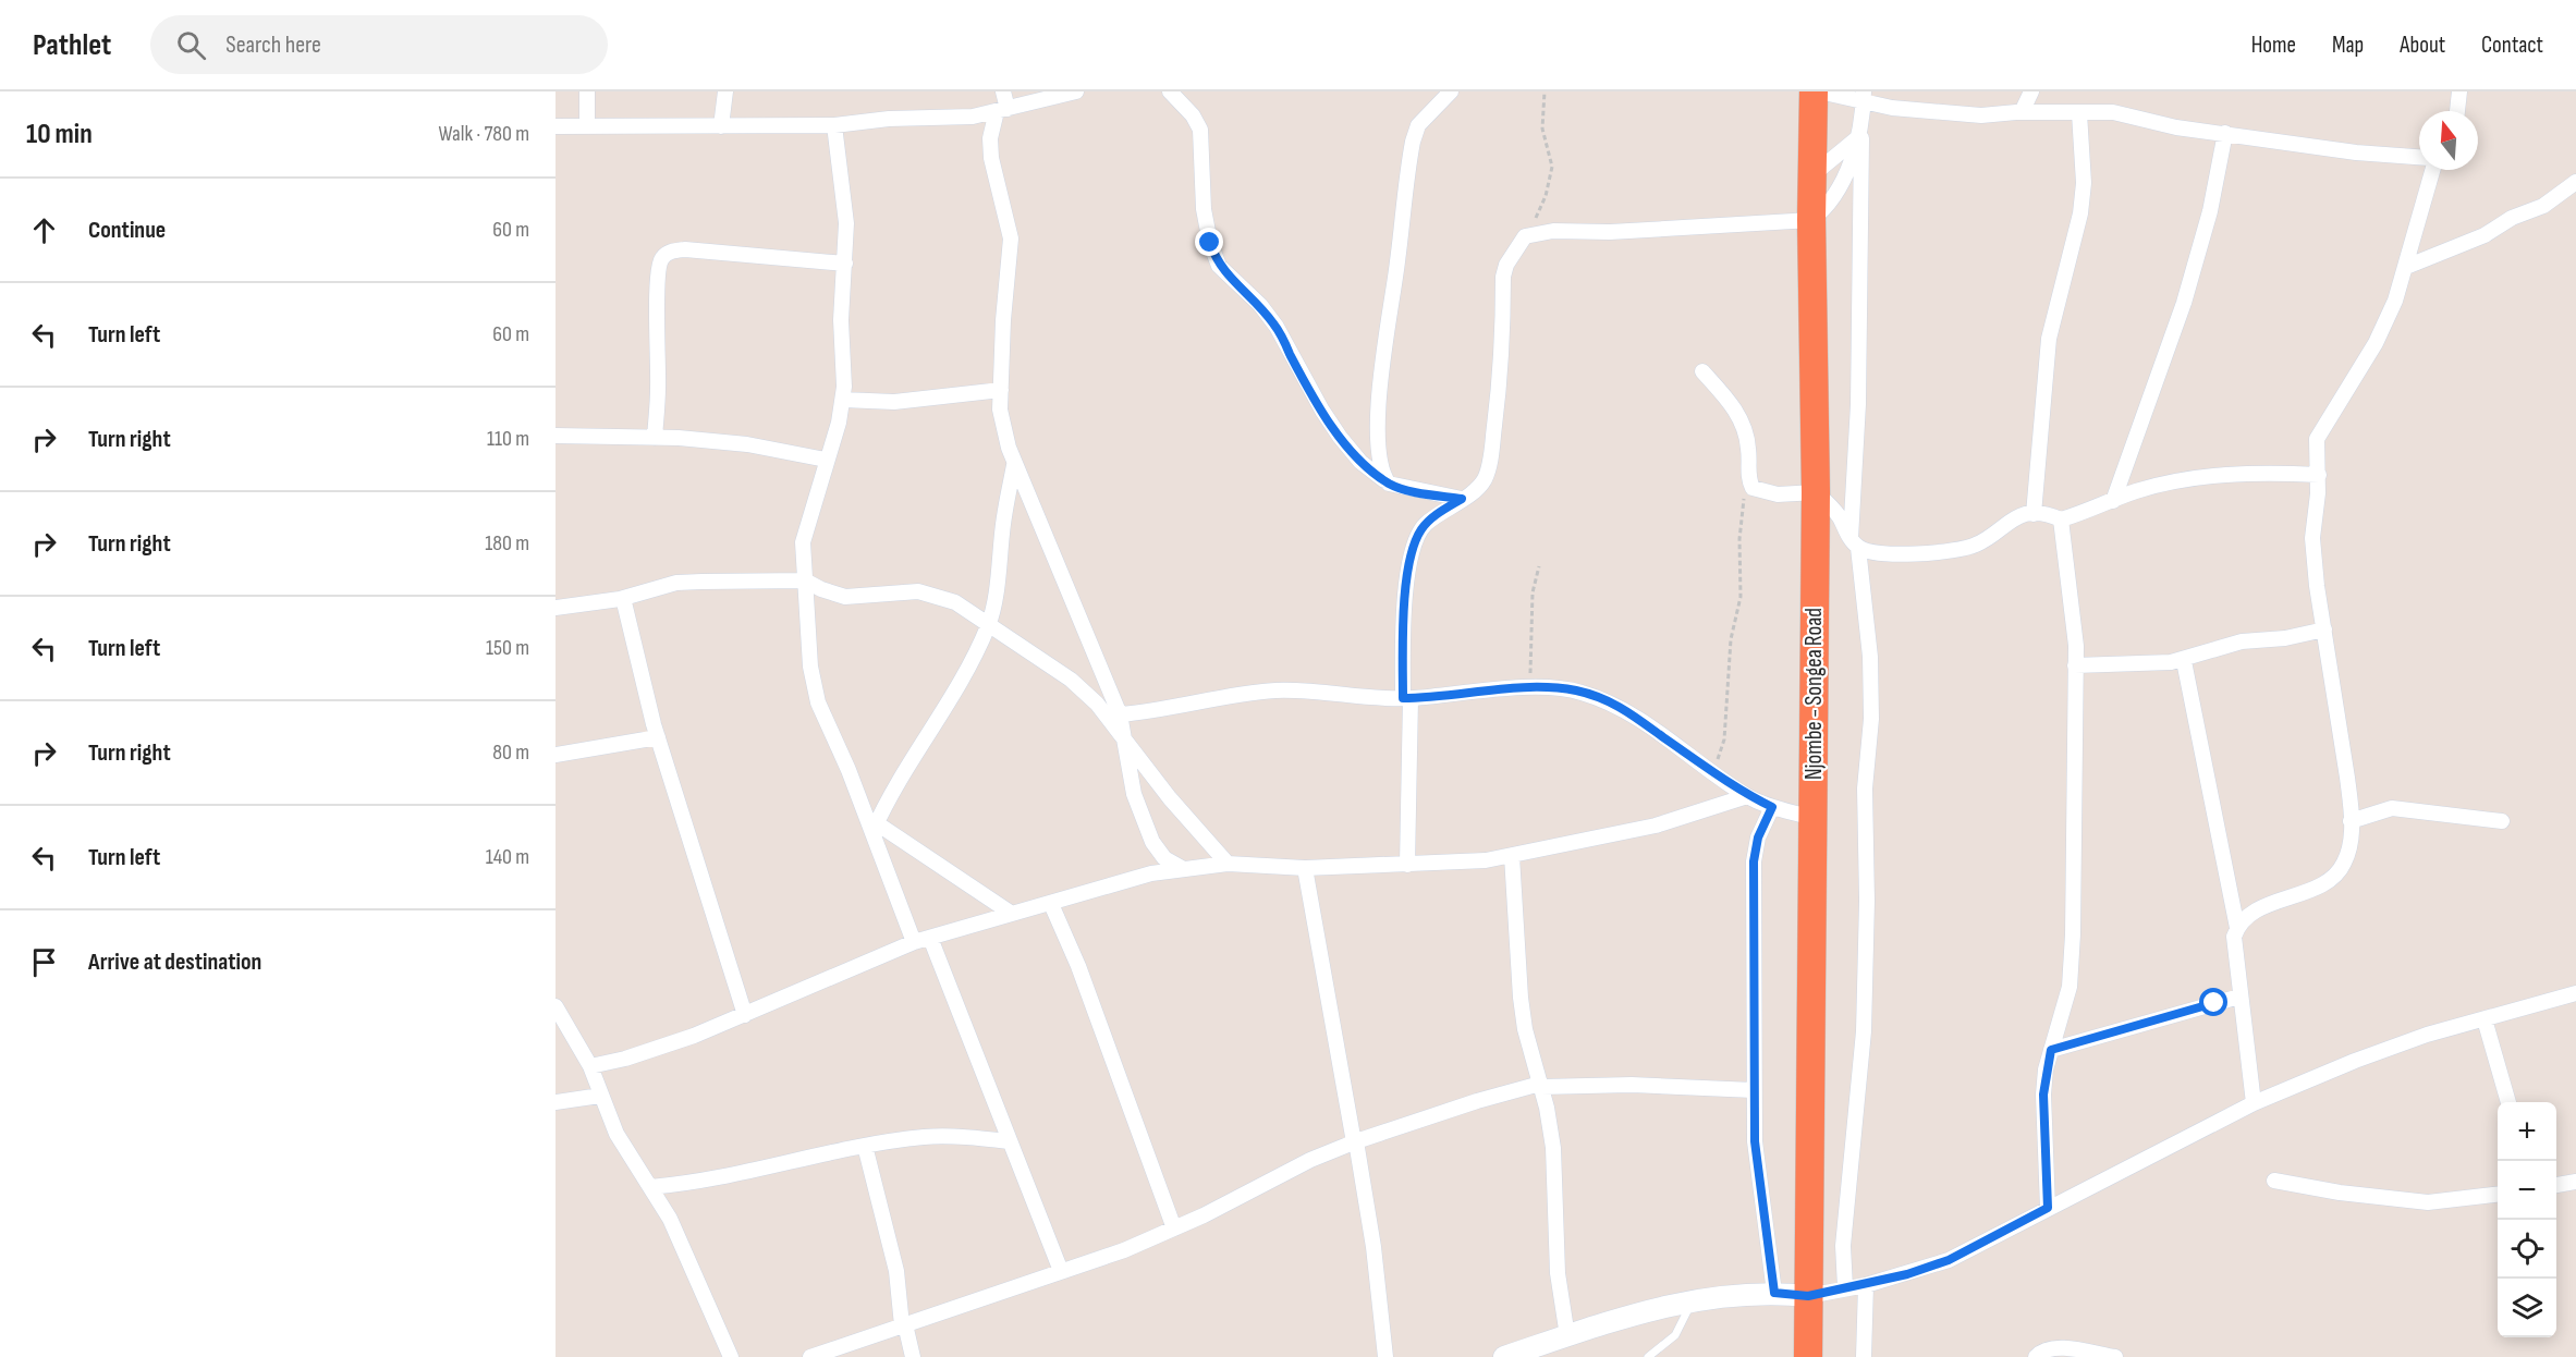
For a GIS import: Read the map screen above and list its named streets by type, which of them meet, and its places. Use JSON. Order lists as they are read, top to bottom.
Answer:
{
  "streets": {
    "highway": ["Njombe - Songea Road"]
  },
  "north": "top",
  "page": {
    "header": "Pathlet",
    "search": "Search here",
    "nav": [
      "Home",
      "Map",
      "About",
      "Contact"
    ],
    "heading": ["10 min", "Walk · 780 m"],
    "list": [
      ["Continue", "60 m"],
      ["Turn left", "60 m"],
      ["Turn right", "110 m"],
      ["Turn right", "180 m"],
      ["Turn left", "150 m"],
      ["Turn right", "80 m"],
      ["Turn left", "140 m"],
      "Arrive at destination"
    ],
    "map_buttons": ["+", "−"]
  }
}
